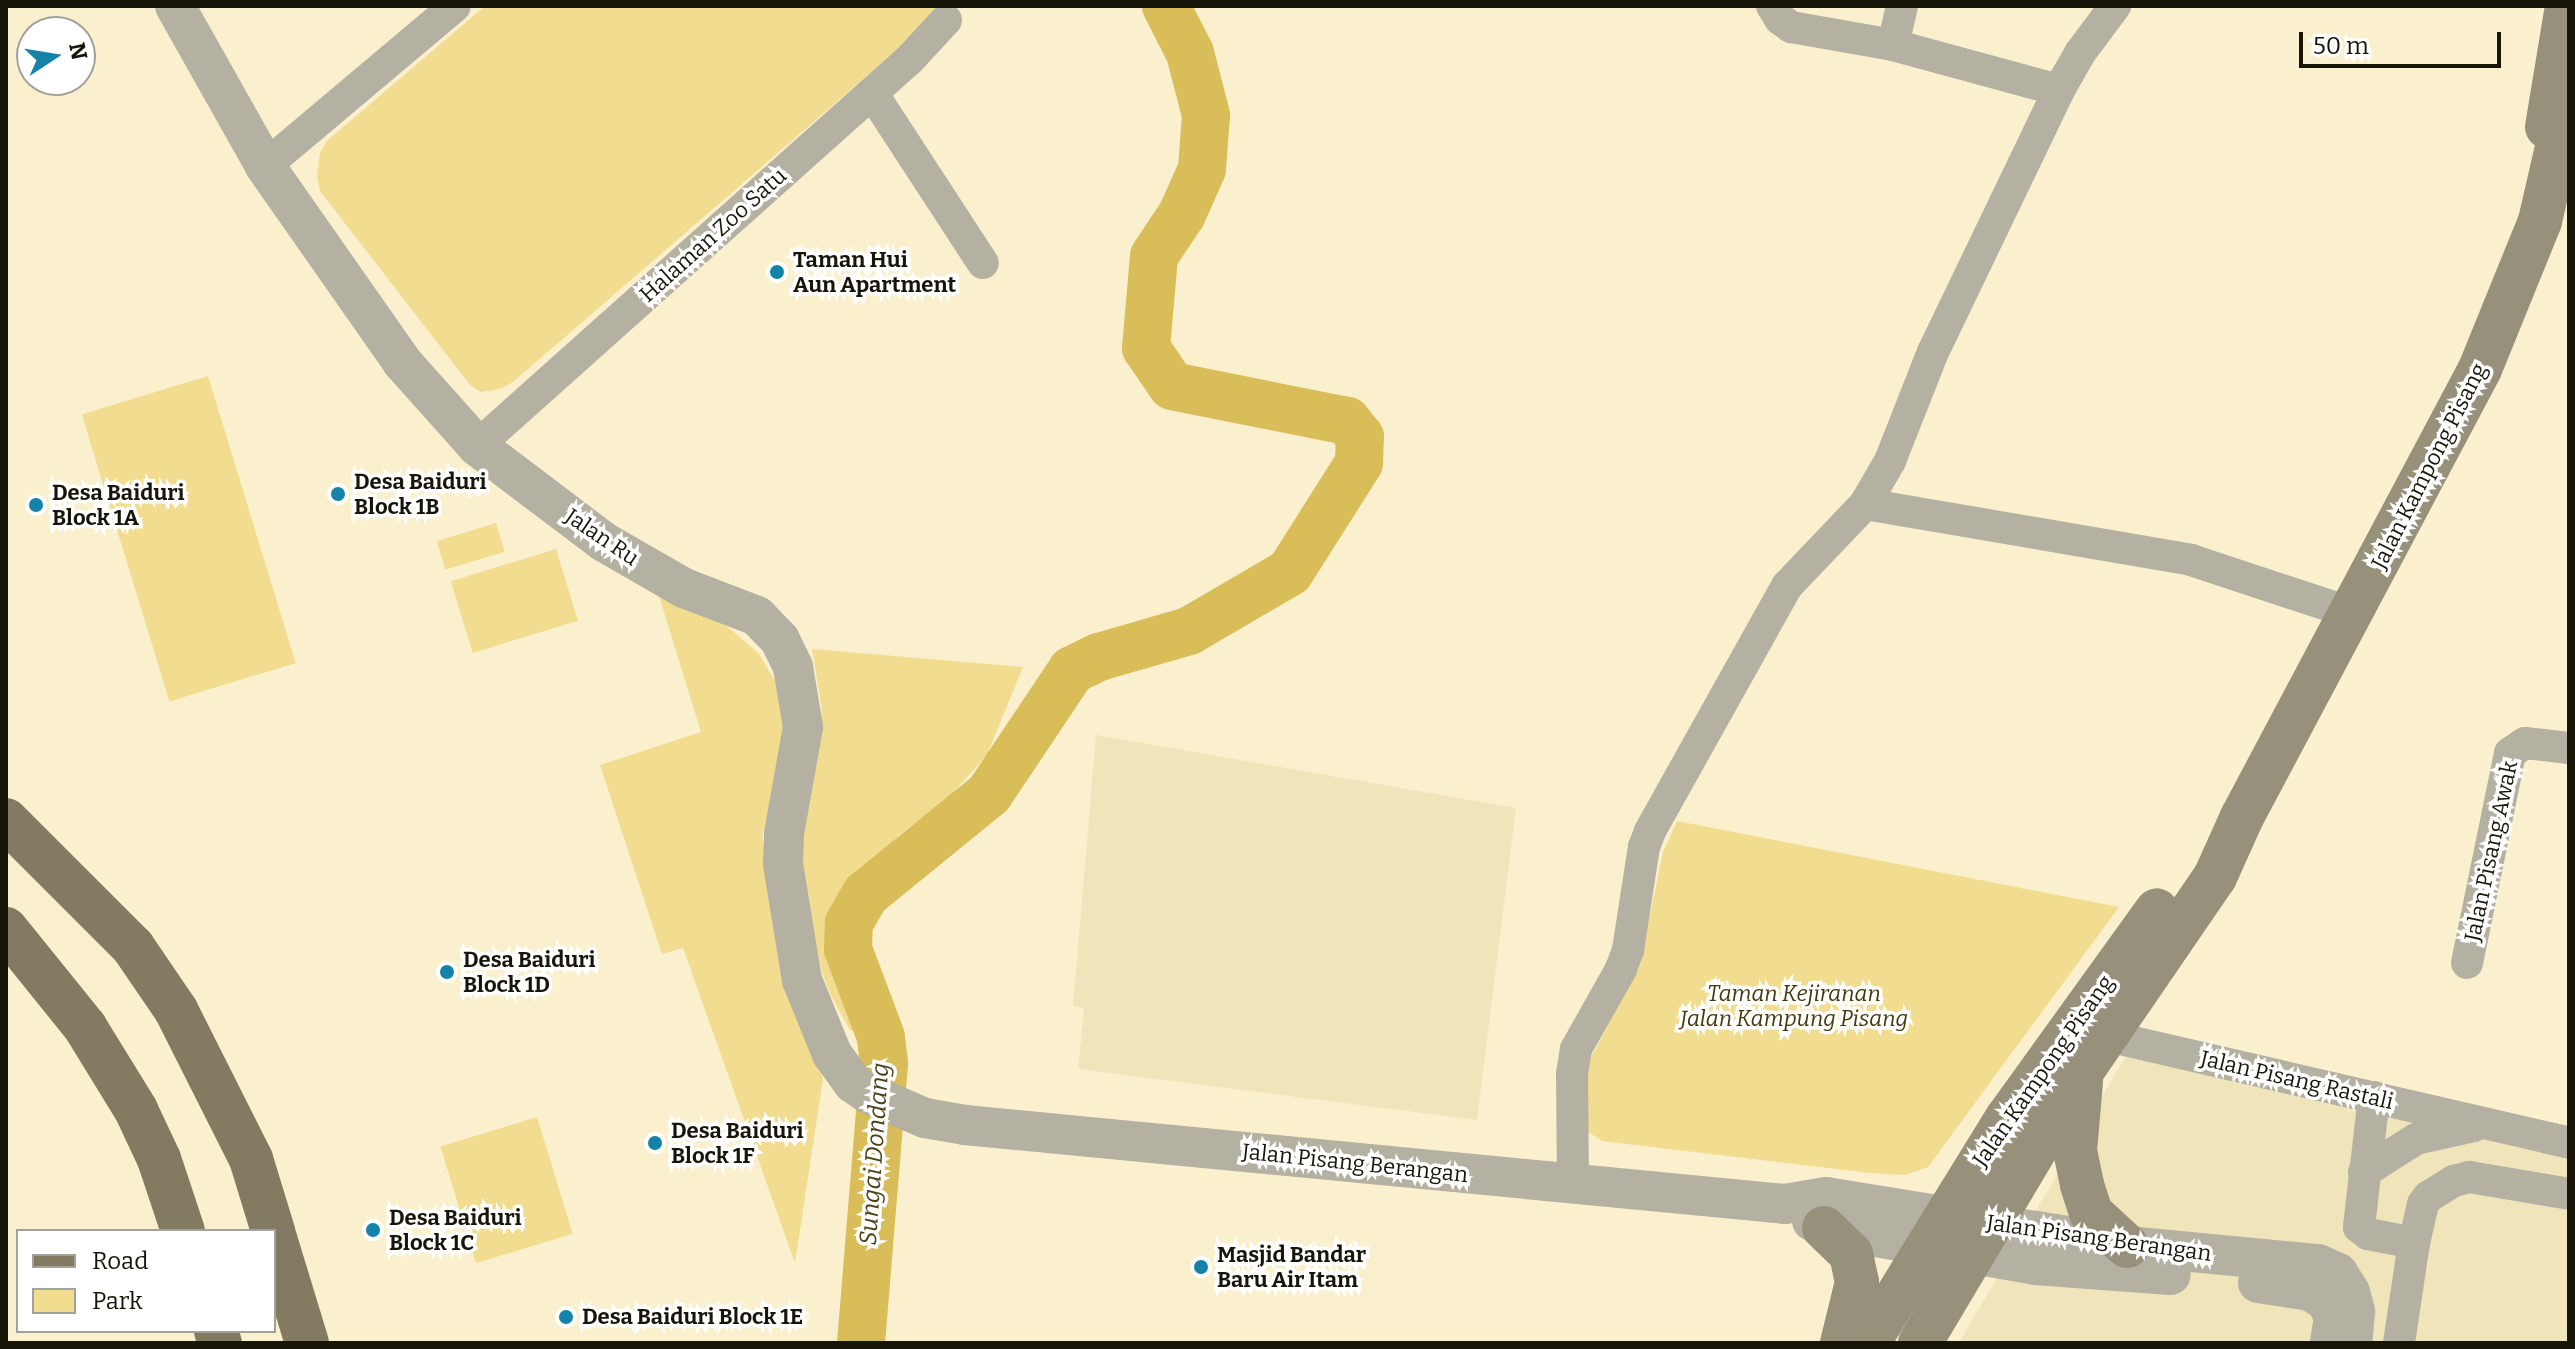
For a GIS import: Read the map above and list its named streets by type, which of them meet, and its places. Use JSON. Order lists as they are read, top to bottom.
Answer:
{
  "streets": {
    "main road": ["Jalan Kampong Pisang"],
    "street": [
      "Halaman Zoo Satu",
      "Jalan Ru",
      "Jalan Pisang Awak",
      "Jalan Pisang Rastali",
      "Jalan Pisang Berangan"
    ]
  },
  "crossings": [
    ["Halaman Zoo Satu", "Jalan Ru"],
    ["Jalan Kampong Pisang", "Jalan Pisang Rastali"],
    ["Jalan Kampong Pisang", "Jalan Pisang Berangan"],
    ["Jalan Ru", "Jalan Pisang Berangan"]
  ],
  "water": ["Sungai Dondang"],
  "parks": ["Taman Kejiranan Jalan Kampung Pisang"],
  "places": [
    "Taman Hui Aun Apartment",
    "Desa Baiduri Block 1B",
    "Desa Baiduri Block 1A",
    "Desa Baiduri Block 1D",
    "Desa Baiduri Block 1F",
    "Desa Baiduri Block 1C",
    "Masjid Bandar Baru Air Itam",
    "Desa Baiduri Block 1E"
  ],
  "legend": ["Road", "Park"],
  "scale_bar": "50 m",
  "north": "right"
}
